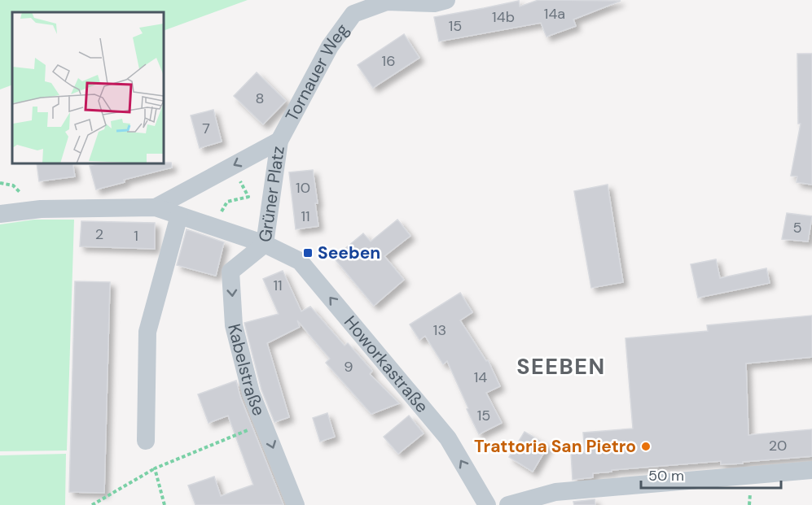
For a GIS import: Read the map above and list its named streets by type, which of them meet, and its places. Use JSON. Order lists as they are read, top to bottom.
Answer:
{
  "streets": {
    "street": [
      "Tornauer Weg",
      "Grüner Platz",
      "Howorkastraße",
      "Kabelstraße"
    ]
  },
  "crossings": [
    ["Tornauer Weg", "Grüner Platz"],
    ["Grüner Platz", "Howorkastraße"],
    ["Grüner Platz", "Kabelstraße"],
    ["Howorkastraße", "Kabelstraße"]
  ],
  "one_way": ["Howorkastraße"],
  "districts": ["SEEBEN"],
  "places": {
    "transit": ["Seeben"],
    "other": ["Trattoria San Pietro"]
  },
  "house_numbers": [
    "14a",
    "14b",
    "15",
    "16",
    "8",
    "7",
    "10",
    "11",
    "5",
    "2",
    "1",
    "11",
    "13",
    "9",
    "14",
    "15",
    "20"
  ],
  "scale_bar": "50 m"
}
